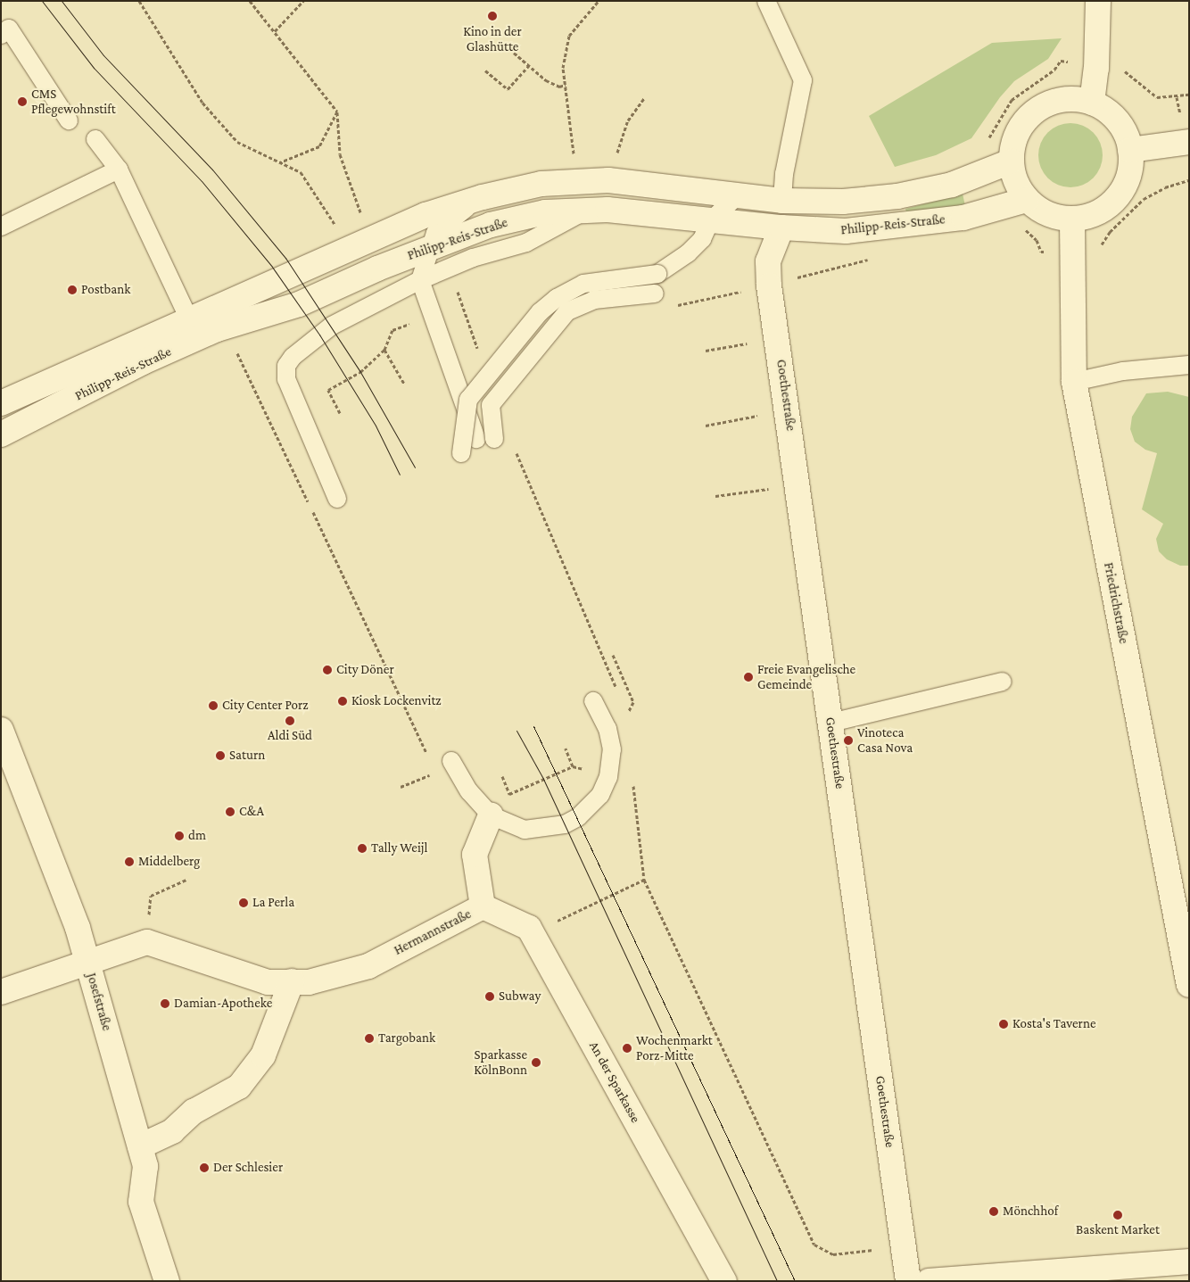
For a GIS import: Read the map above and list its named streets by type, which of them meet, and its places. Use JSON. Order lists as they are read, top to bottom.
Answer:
{
  "streets": {
    "street": [
      "Philipp-Reis-Straße",
      "Goethestraße",
      "Friedrichstraße",
      "Hermannstraße",
      "Josefstraße",
      "An der Sparkasse"
    ]
  },
  "crossings": [
    ["Philipp-Reis-Straße", "Goethestraße"],
    ["Philipp-Reis-Straße", "Friedrichstraße"],
    ["Hermannstraße", "An der Sparkasse"]
  ],
  "places": [
    "Kino in der Glashütte",
    "CMS Pflegewohnstift",
    "Postbank",
    "City Döner",
    "Freie Evangelische Gemeinde",
    "Kiosk Lockenvitz",
    "City Center Porz",
    "Aldi Süd",
    "Vinoteca Casa Nova",
    "Saturn",
    "C&A",
    "dm",
    "Tally Weijl",
    "Middelberg",
    "La Perla",
    "Subway",
    "Damian-Apotheke",
    "Kosta's Taverne",
    "Targobank",
    "Wochenmarkt Porz-Mitte",
    "Sparkasse KölnBonn",
    "Der Schlesier",
    "Mönchhof",
    "Baskent Market"
  ]
}
